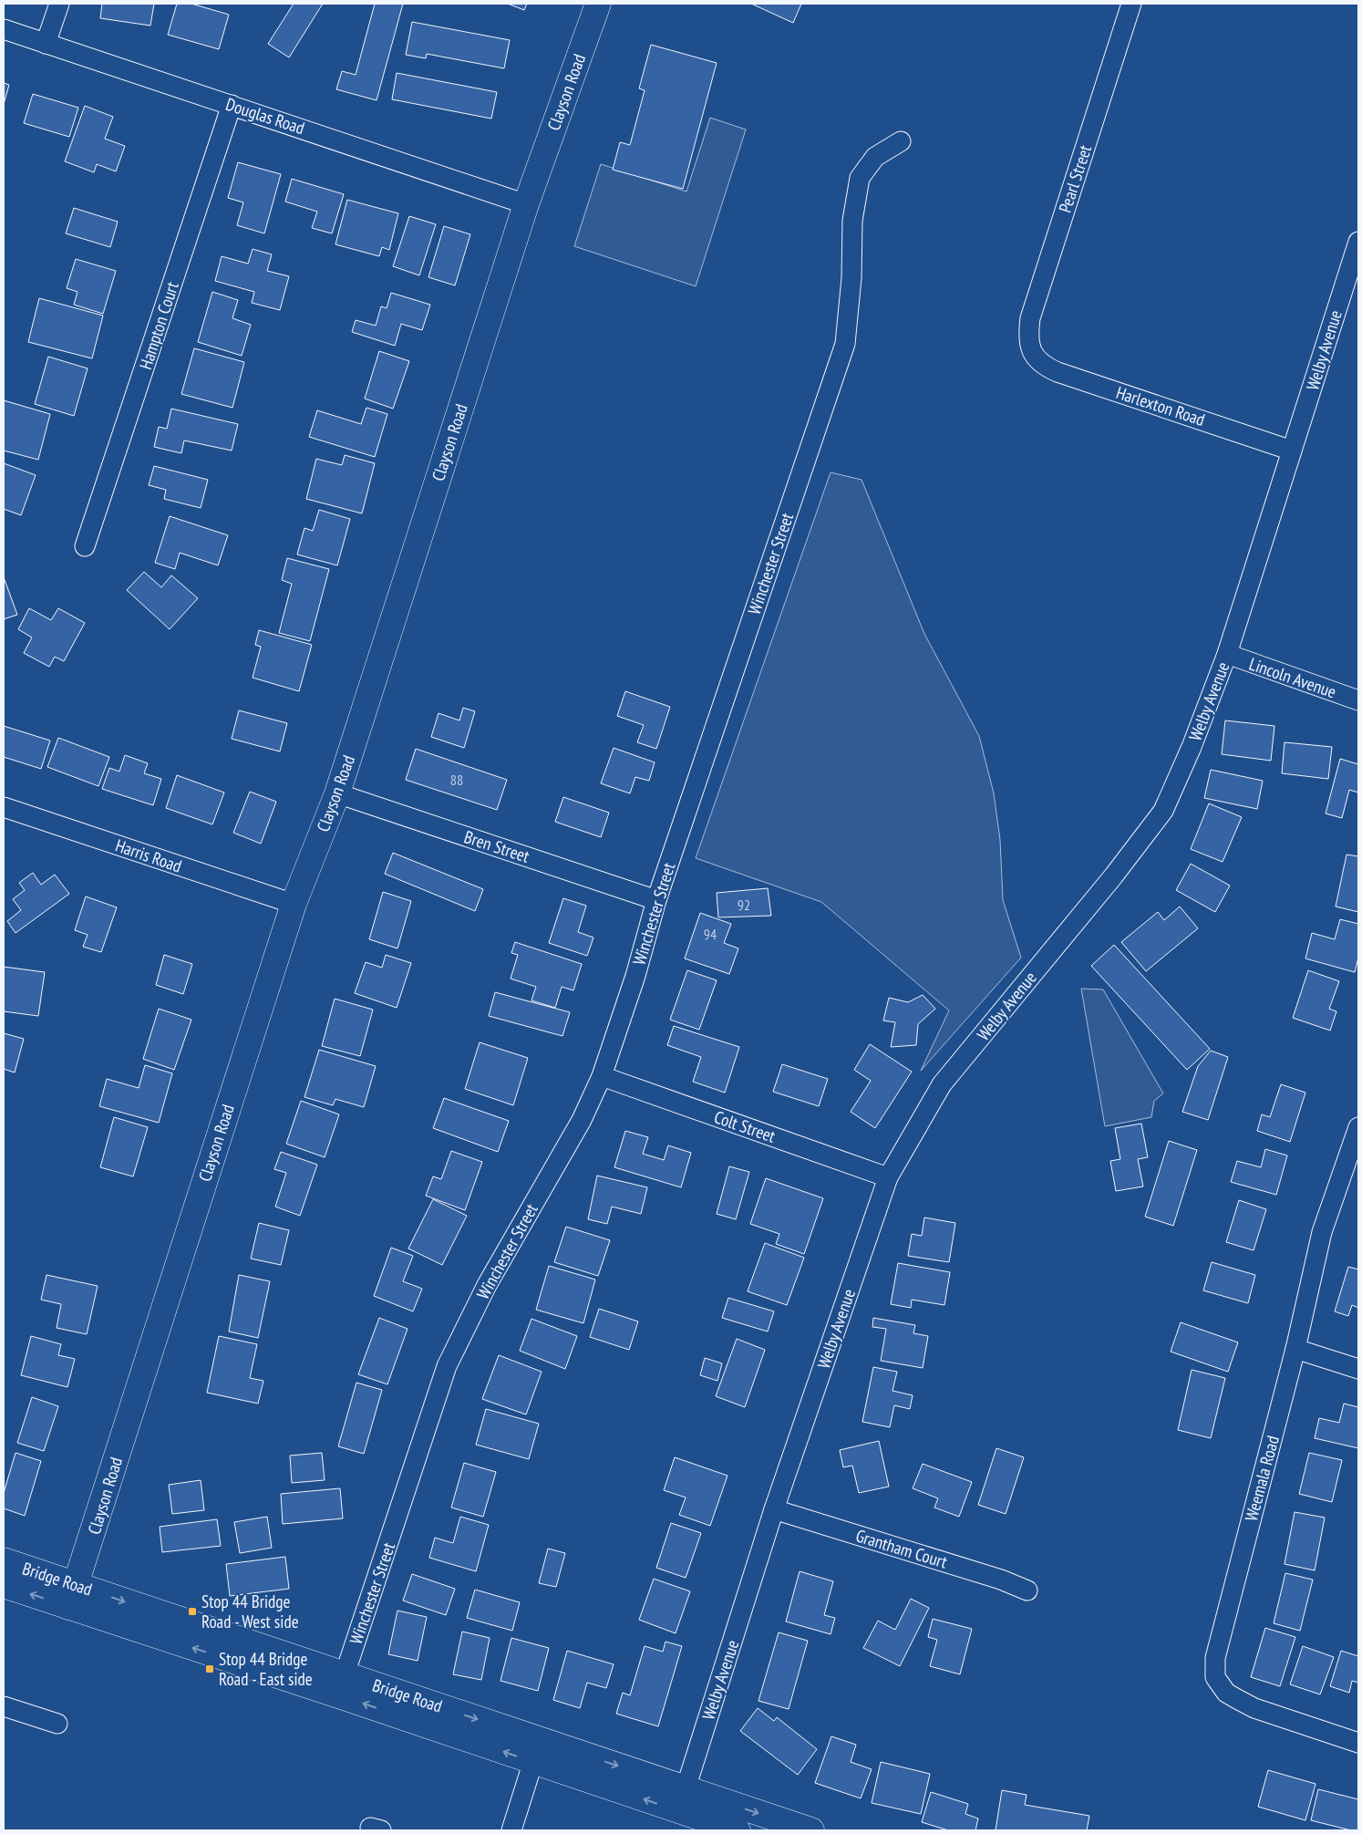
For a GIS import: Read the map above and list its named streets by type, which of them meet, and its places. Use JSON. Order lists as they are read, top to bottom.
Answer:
{
  "streets": {
    "street": [
      "Clayson Road",
      "Douglas Road",
      "Pearl Street",
      "Hampton Court",
      "Welby Avenue",
      "Harlexton Road",
      "Winchester Street",
      "Lincoln Avenue",
      "Bren Street",
      "Harris Road",
      "Colt Street",
      "Weemala Road",
      "Grantham Court",
      "Bridge Road"
    ]
  },
  "crossings": [
    ["Clayson Road", "Douglas Road"],
    ["Clayson Road", "Bren Street"],
    ["Clayson Road", "Harris Road"],
    ["Clayson Road", "Bridge Road"],
    ["Douglas Road", "Hampton Court"],
    ["Pearl Street", "Harlexton Road"],
    ["Welby Avenue", "Harlexton Road"],
    ["Welby Avenue", "Lincoln Avenue"],
    ["Welby Avenue", "Colt Street"],
    ["Welby Avenue", "Grantham Court"],
    ["Welby Avenue", "Bridge Road"],
    ["Winchester Street", "Bren Street"],
    ["Winchester Street", "Colt Street"],
    ["Winchester Street", "Bridge Road"]
  ],
  "places": {
    "transit": ["Stop 44 Bridge Road - West side", "Stop 44 Bridge Road - East side"]
  },
  "house_numbers": ["88", "92", "94"]
}
